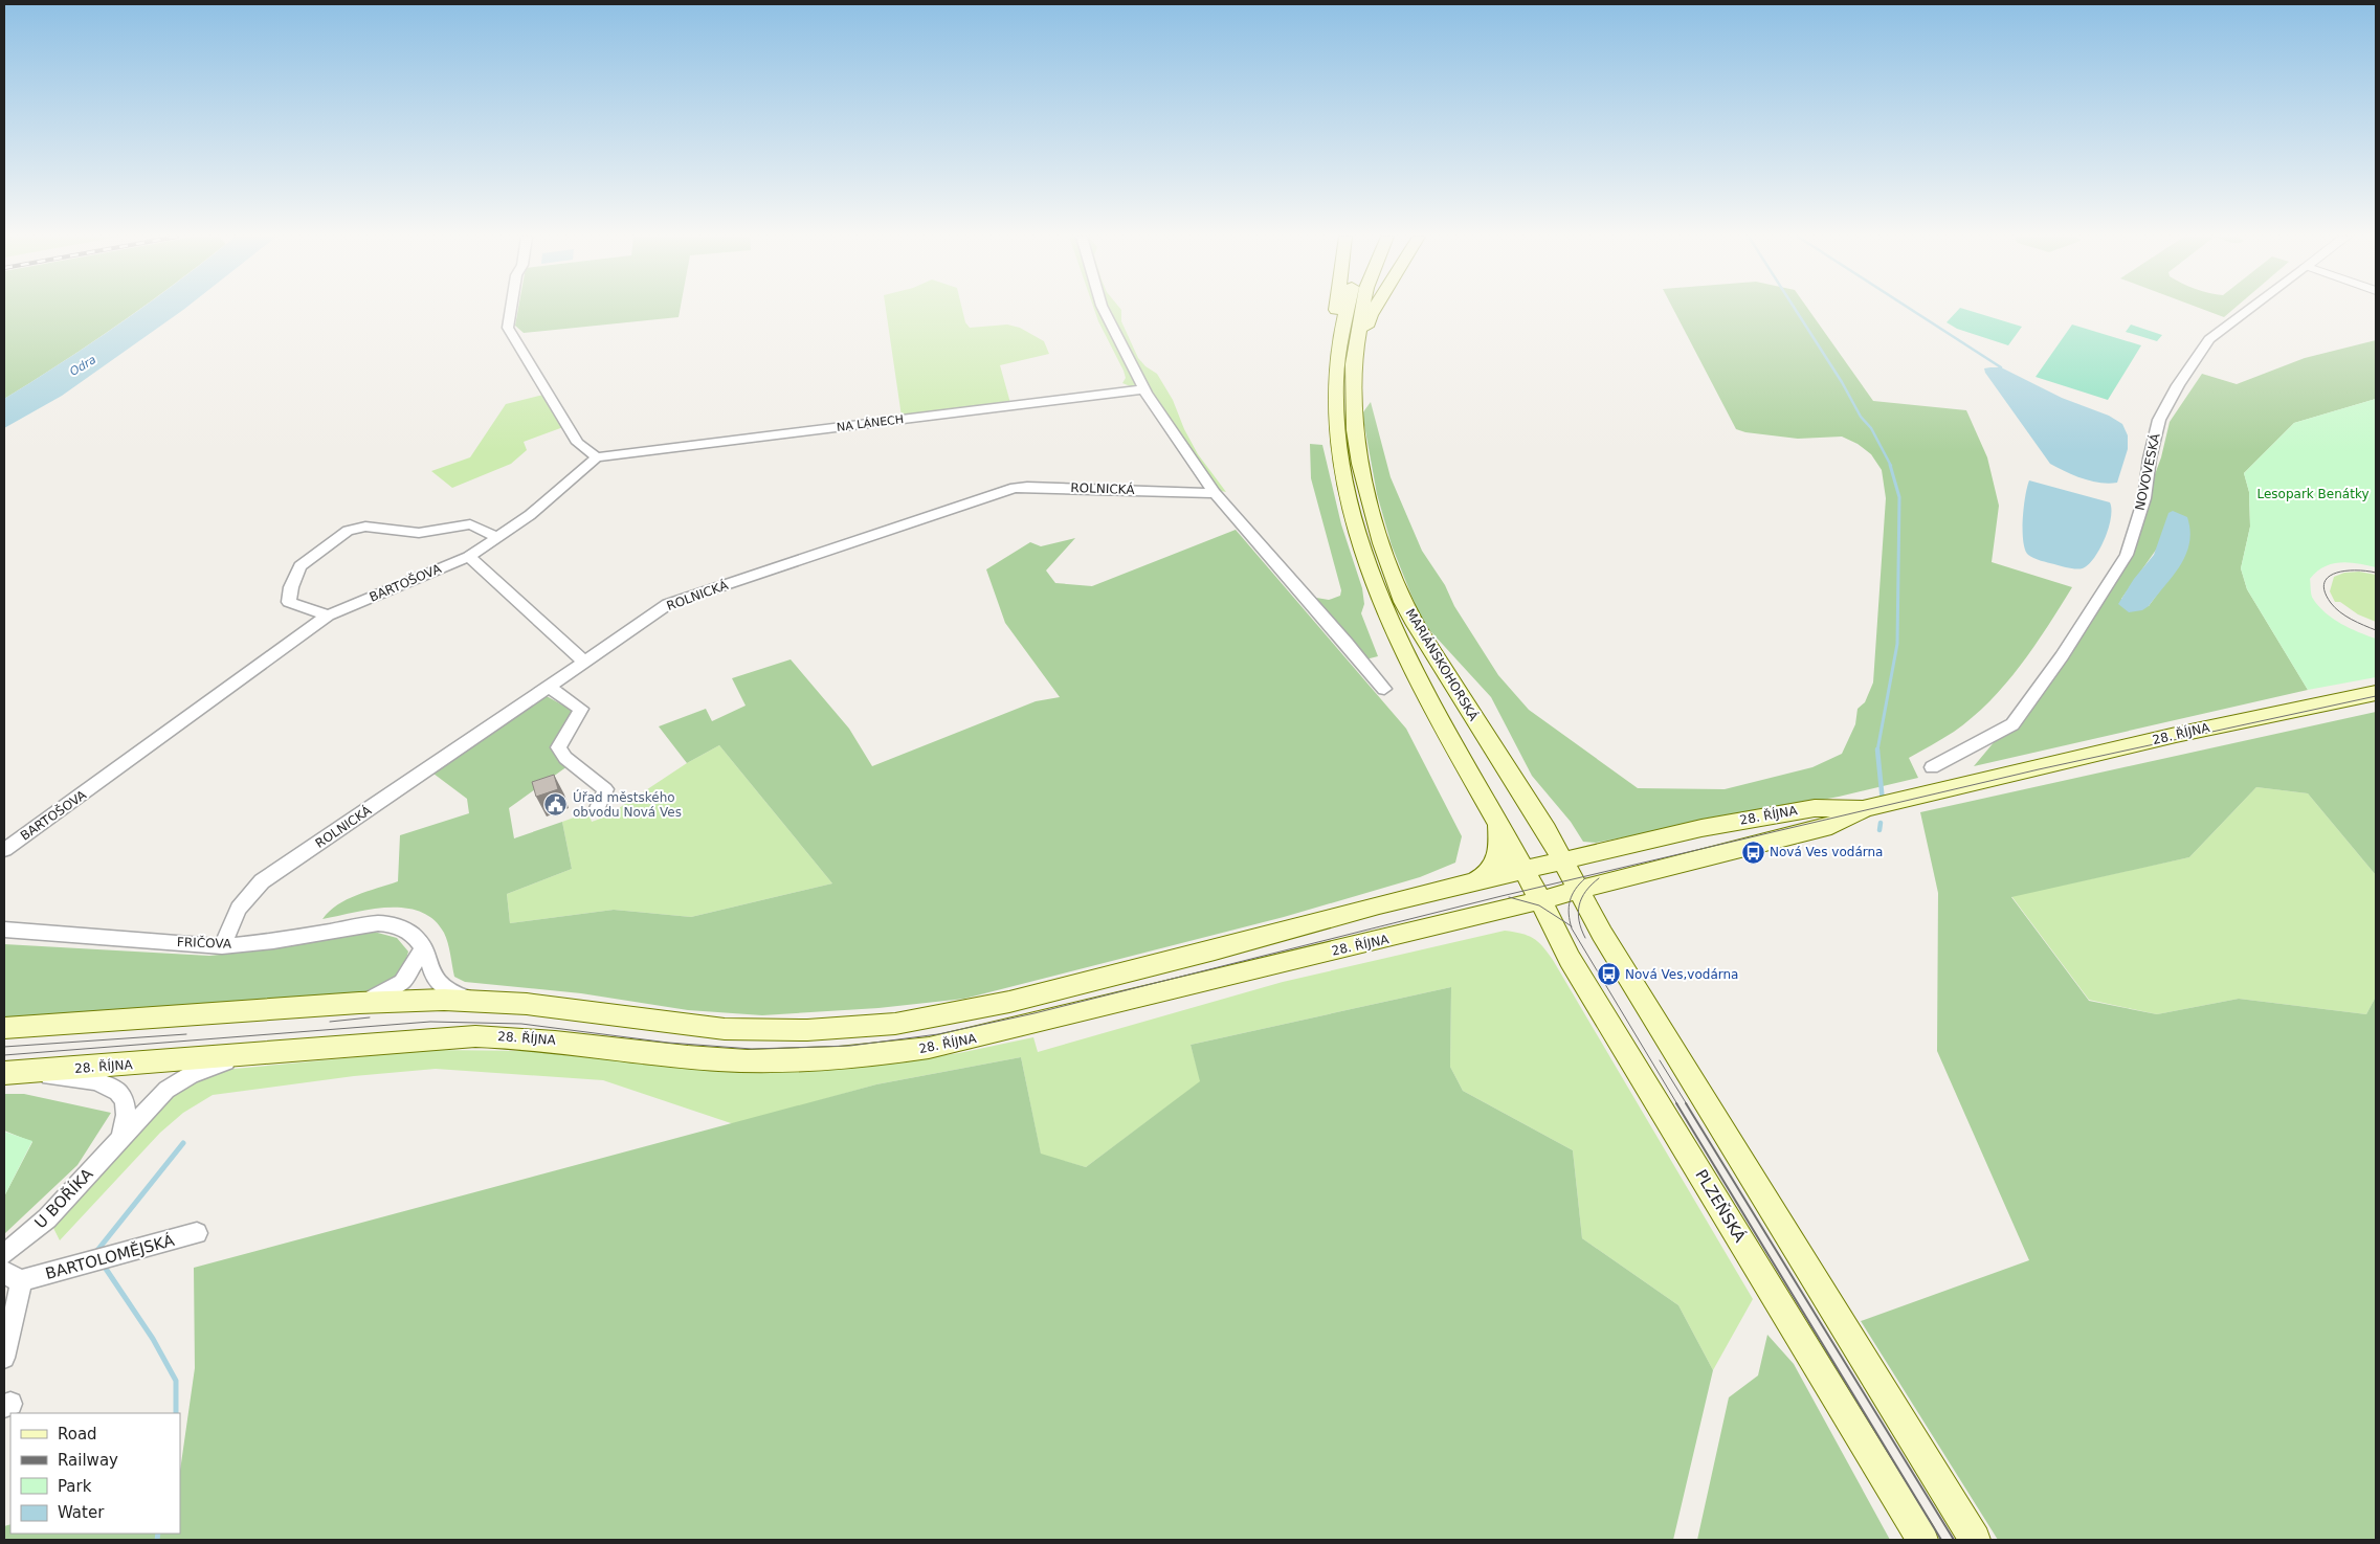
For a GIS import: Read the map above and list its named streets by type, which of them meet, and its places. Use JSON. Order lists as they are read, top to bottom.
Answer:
{
  "streets": {
    "main road": ["MARIÁNSKOHORSKÁ", "28. ŘÍJNA", "PLZEŇSKÁ"],
    "street": [
      "NA LÁNECH",
      "NOVOVESKÁ",
      "ROLNICKÁ",
      "BARTOŠOVA",
      "FRIČOVA",
      "U BOŘÍKA",
      "BARTOLOMĚJSKÁ"
    ]
  },
  "crossings": [
    ["NA LÁNECH", "BARTOŠOVA"],
    ["ROLNICKÁ", "FRIČOVA"],
    ["MARIÁNSKOHORSKÁ", "28. ŘÍJNA"],
    ["MARIÁNSKOHORSKÁ", "PLZEŇSKÁ"],
    ["28. ŘÍJNA", "FRIČOVA"],
    ["28. ŘÍJNA", "U BOŘÍKA"],
    ["28. ŘÍJNA", "PLZEŇSKÁ"]
  ],
  "water": ["Odra"],
  "parks": ["Lesopark Benátky"],
  "places": {
    "public building": ["Úřad městského obvodu Nová Ves"],
    "bus stop": ["Nová Ves vodárna", "Nová Ves,vodárna"]
  },
  "legend": [
    "Road",
    "Railway",
    "Park",
    "Water"
  ]
}
